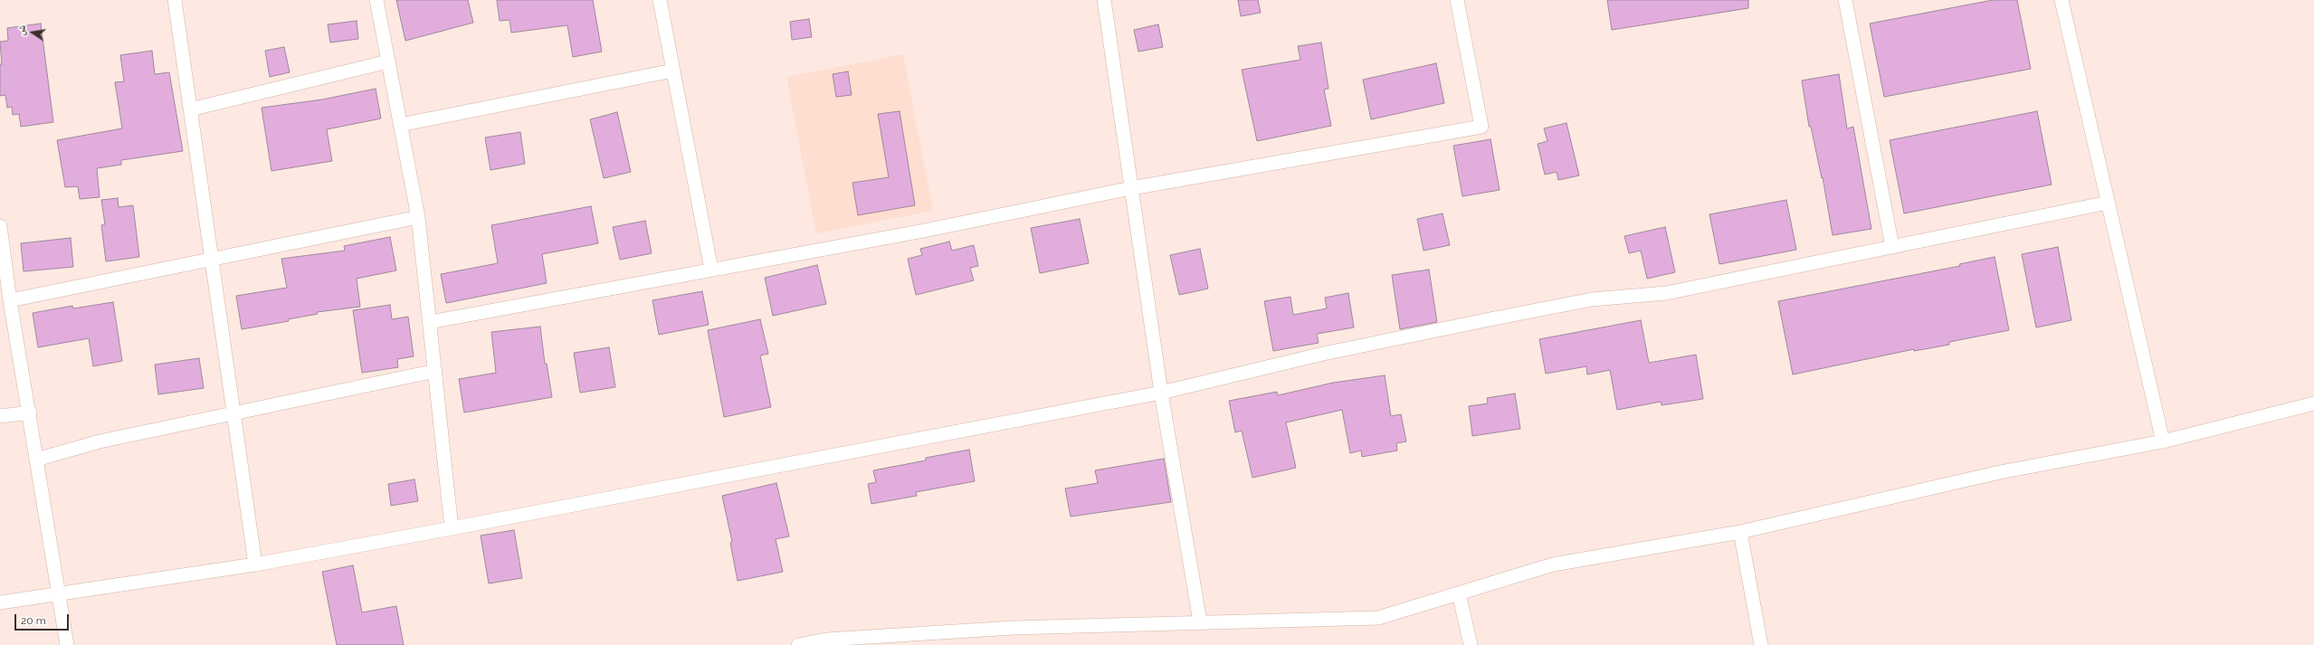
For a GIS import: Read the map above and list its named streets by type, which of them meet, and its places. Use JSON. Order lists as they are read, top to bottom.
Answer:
{
  "scale_bar": "20 m",
  "north": "left"
}
